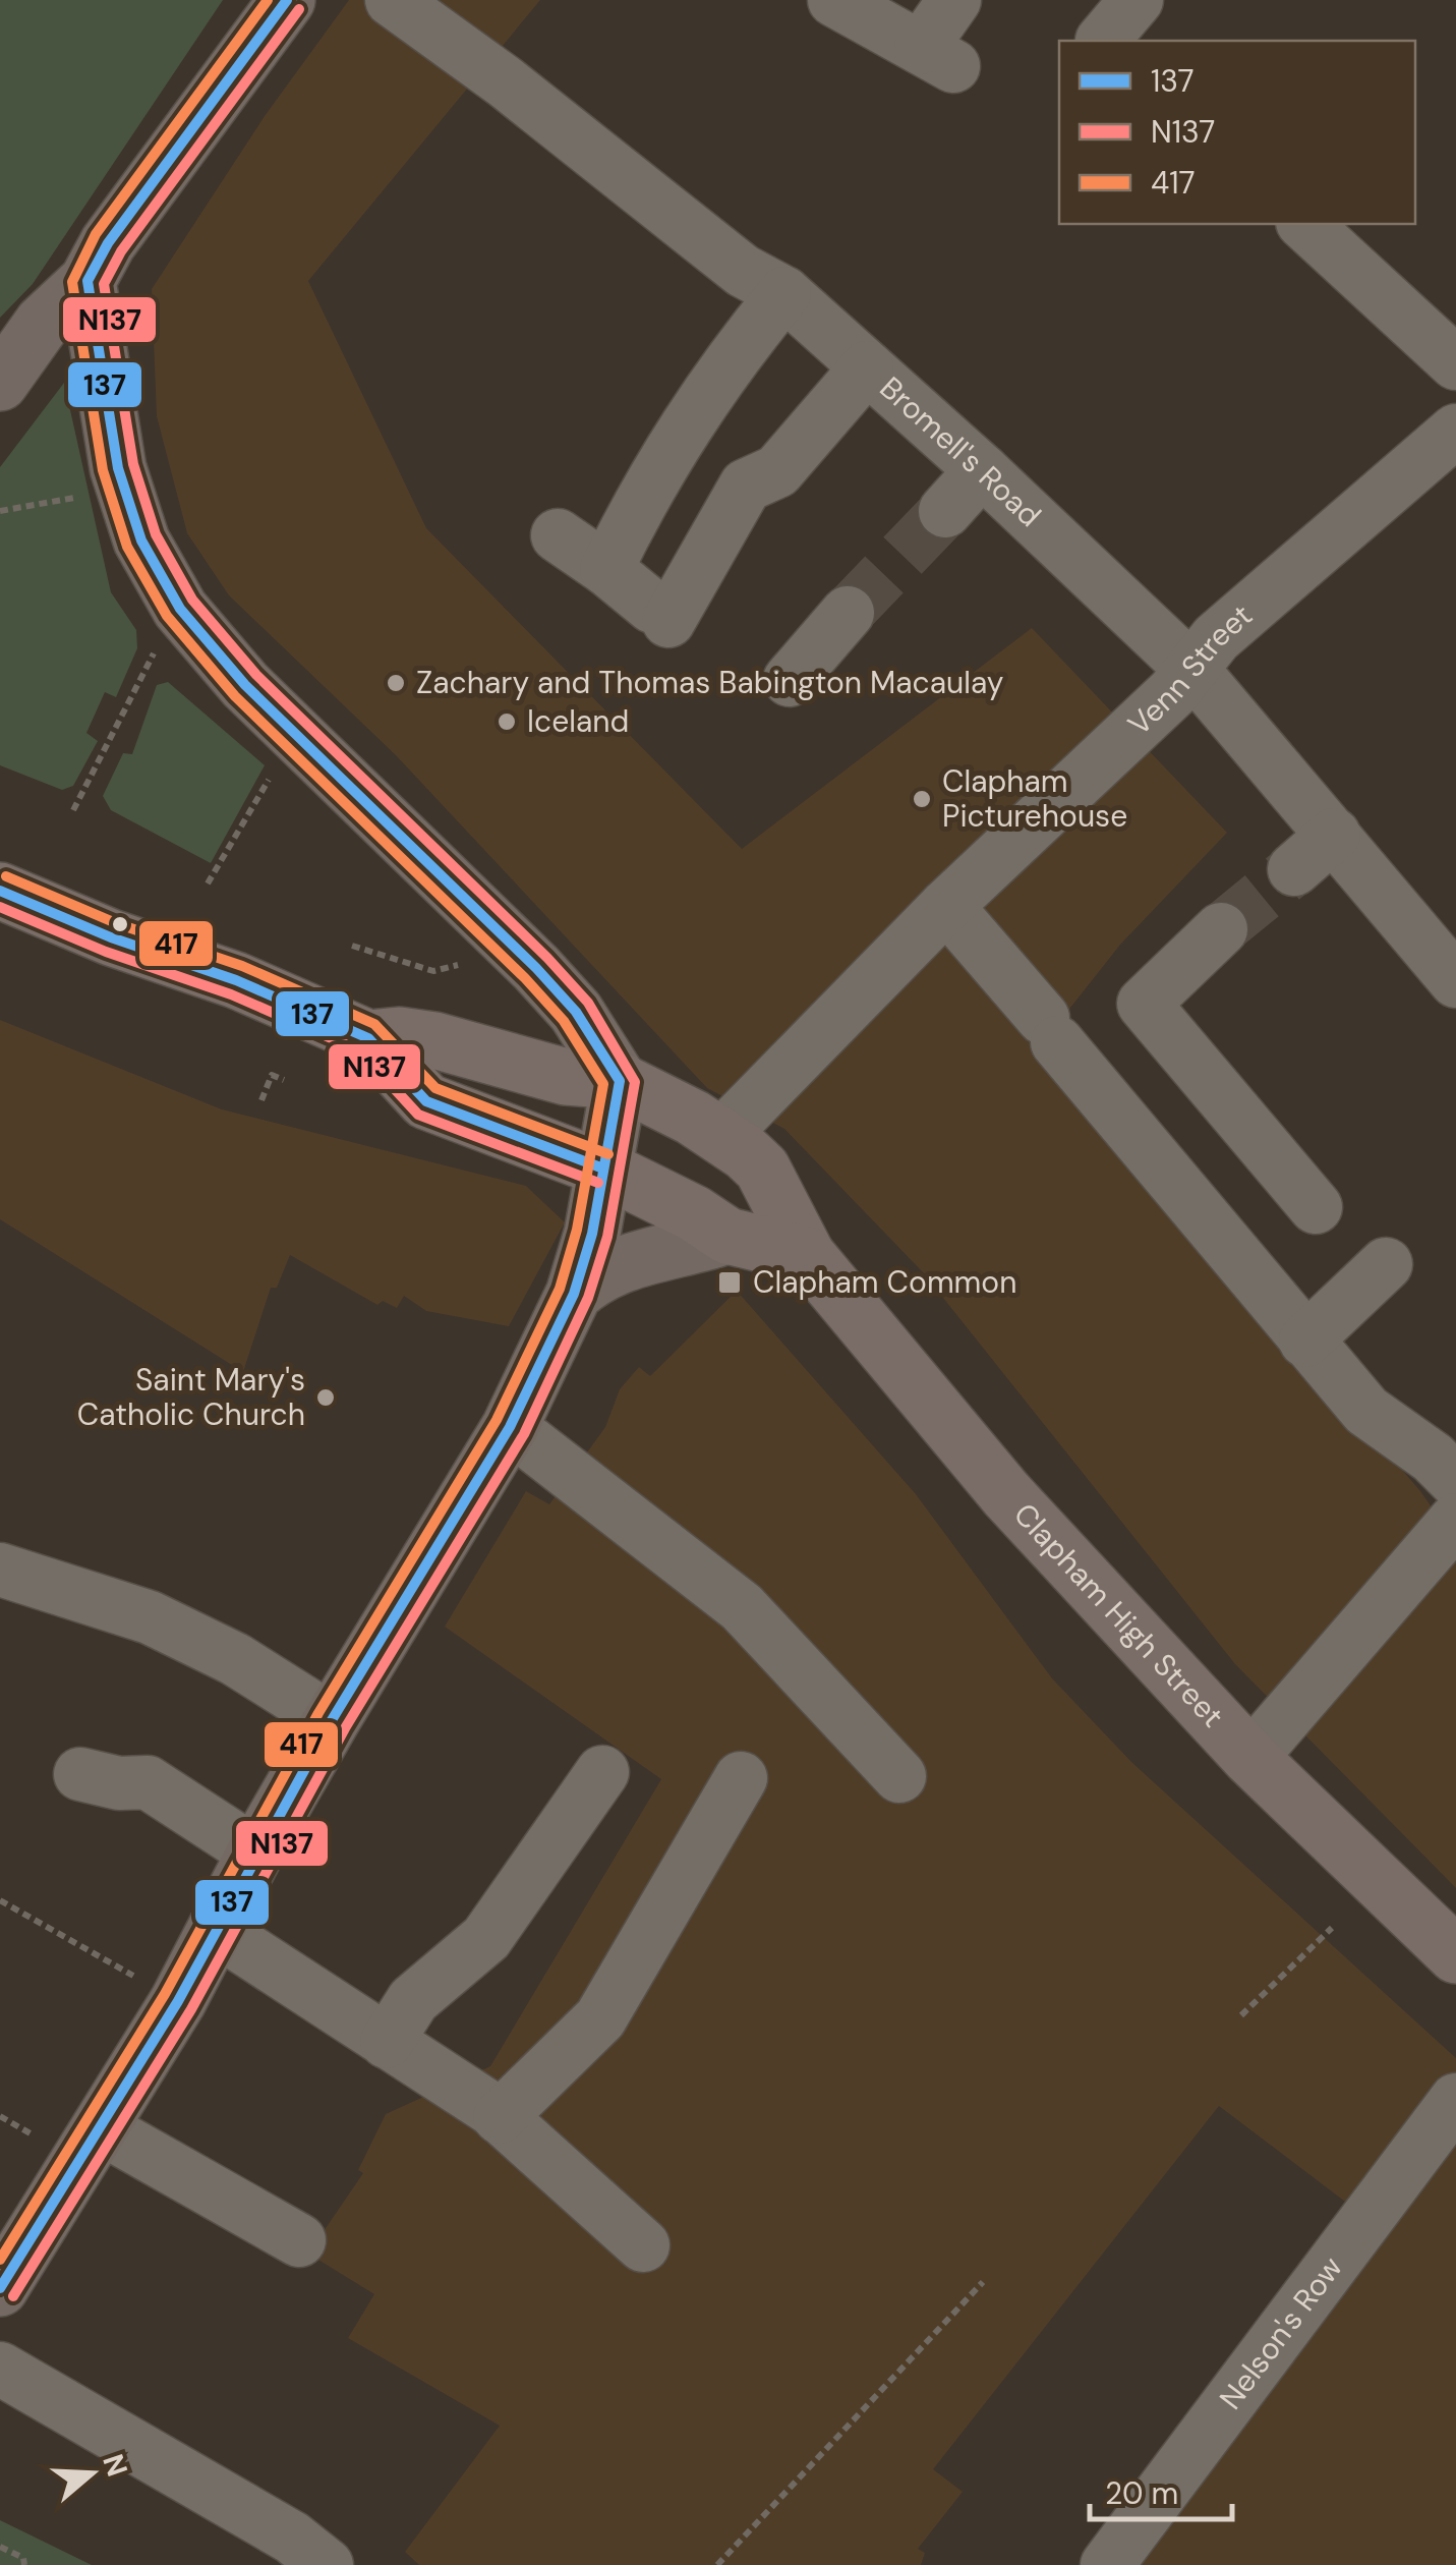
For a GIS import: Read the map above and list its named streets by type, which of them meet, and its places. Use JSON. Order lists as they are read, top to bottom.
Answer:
{
  "streets": {
    "highway": ["Clapham High Street"],
    "street": ["Bromell's Road", "Venn Street", "Nelson's Row"]
  },
  "crossings": [
    ["Bromell's Road", "Venn Street"],
    ["Venn Street", "Clapham High Street"]
  ],
  "places": {
    "other": [
      "Zachary and Thomas Babington Macaulay",
      "Iceland",
      "Clapham Picturehouse",
      "Saint Mary's Catholic Church"
    ],
    "transit": ["Clapham Common"]
  },
  "lines": ["transit line 137", "transit line 417", "transit line N137"],
  "legend": ["137", "N137", "417"],
  "scale_bar": "20 m",
  "north": "right"
}
